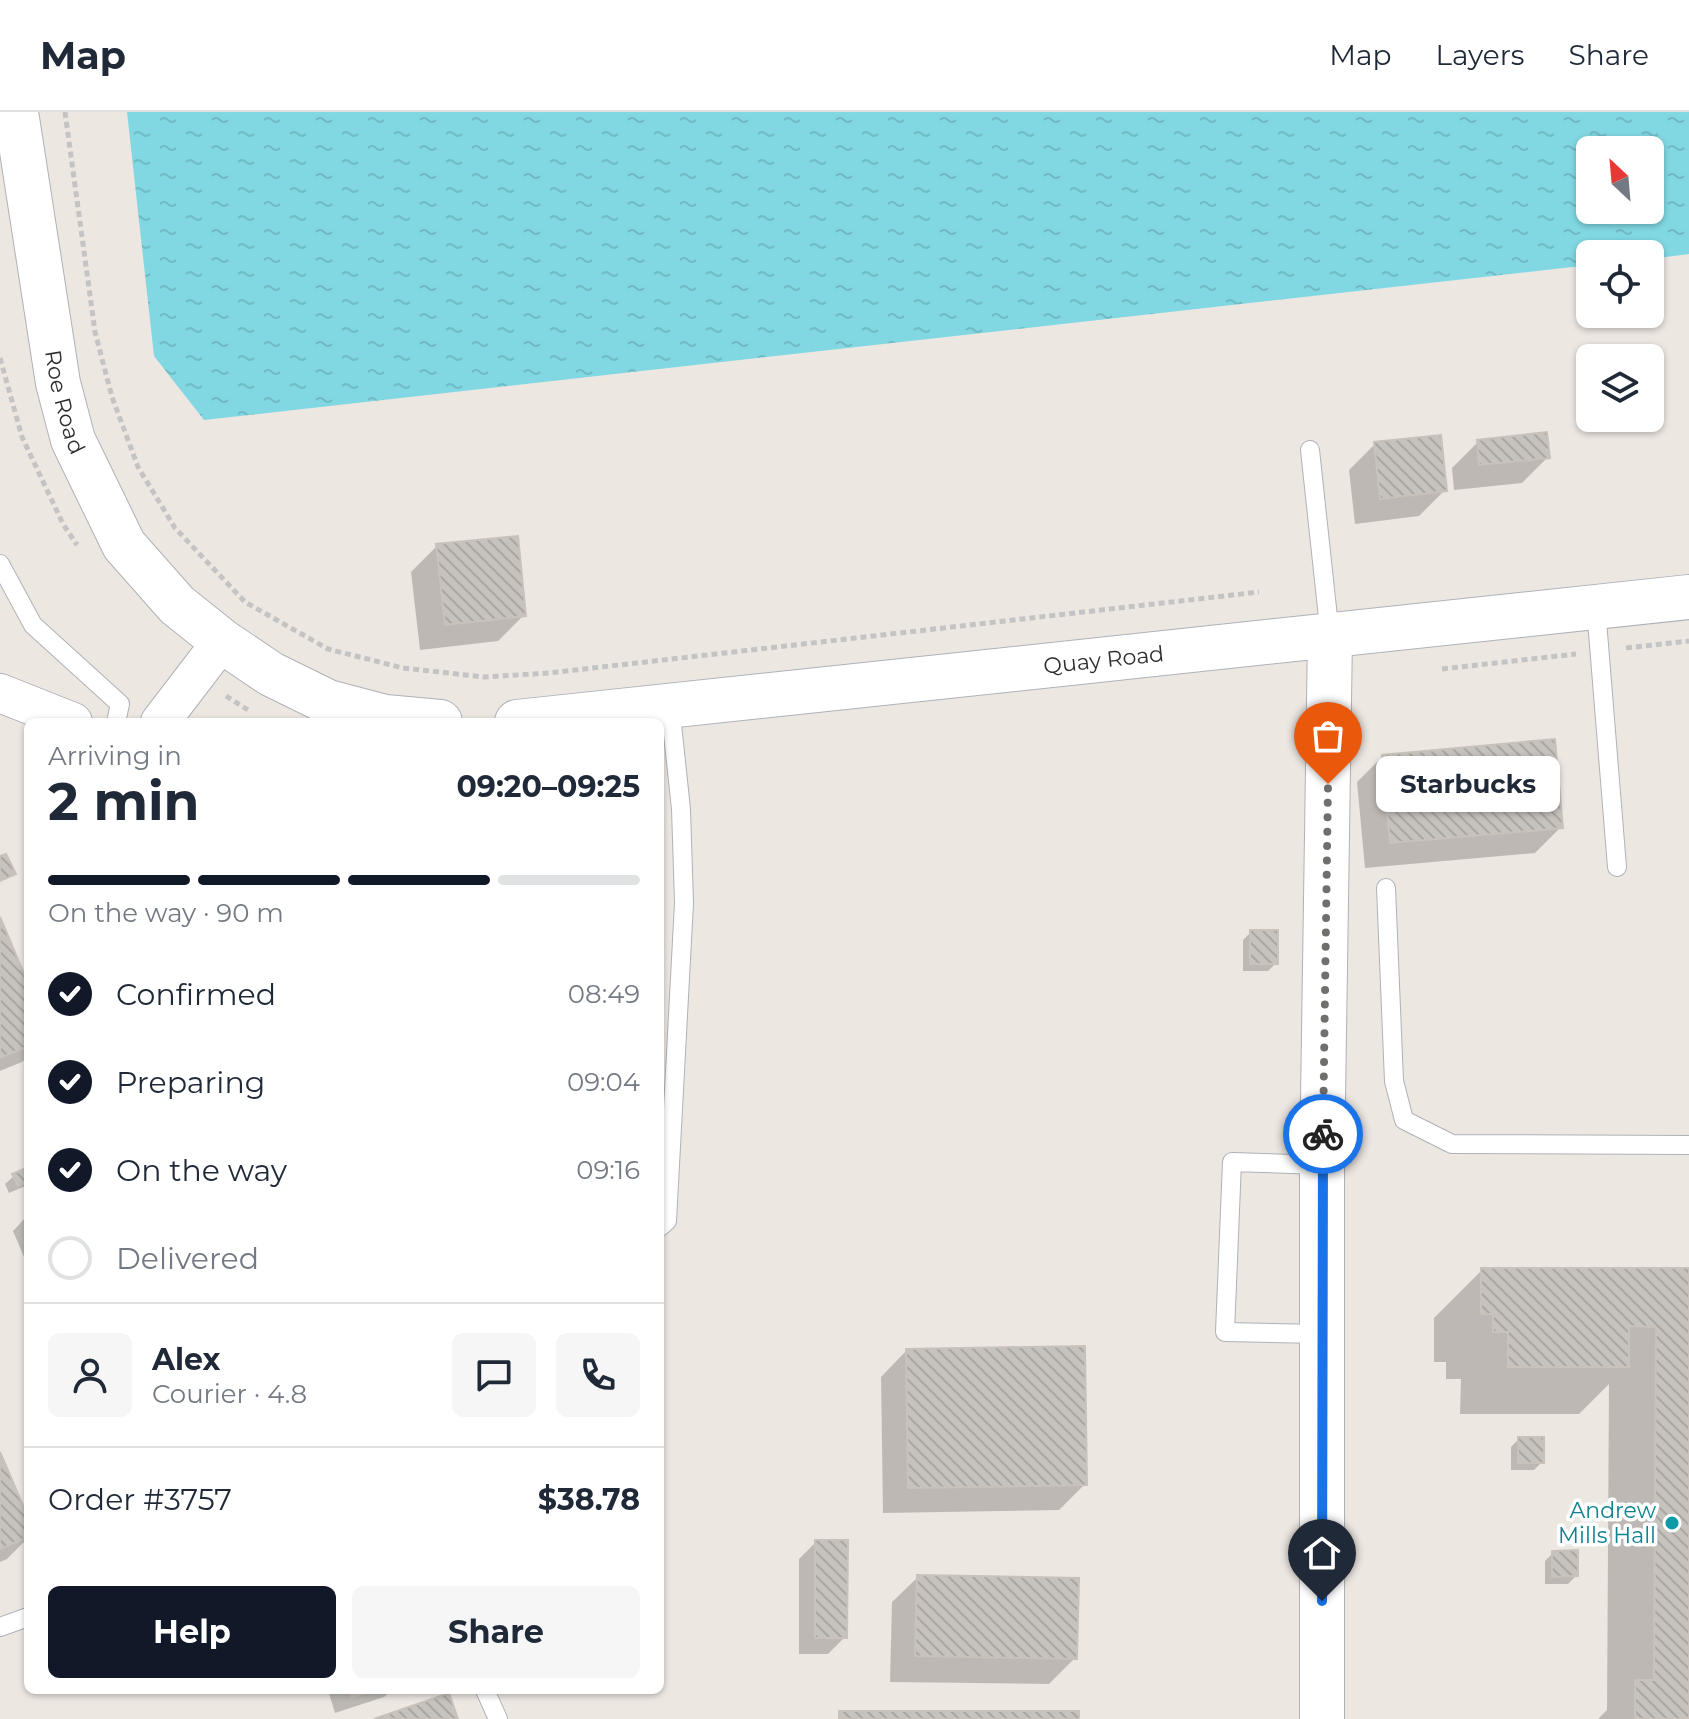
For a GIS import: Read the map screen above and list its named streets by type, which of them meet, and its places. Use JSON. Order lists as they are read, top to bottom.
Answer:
{
  "streets": {
    "main road": ["Roe Road", "Quay Road"]
  },
  "places": ["Starbucks", "Andrew Mills Hall"],
  "north": "top left",
  "page": {
    "header": "Map",
    "nav": ["Map", "Layers", "Share"],
    "heading": ["2 min", "Arriving in", "09:20–09:25"],
    "panel": [
      "Alex",
      "Courier · 4.8",
      "Order #3757",
      "$38.78"
    ],
    "bubble": "Starbucks",
    "bar": "On the way · 90 m",
    "list": [
      ["Confirmed", "08:49"],
      ["Preparing", "09:04"],
      ["On the way", "09:16"],
      "Delivered"
    ],
    "buttons": ["Help", "Share"]
  }
}
